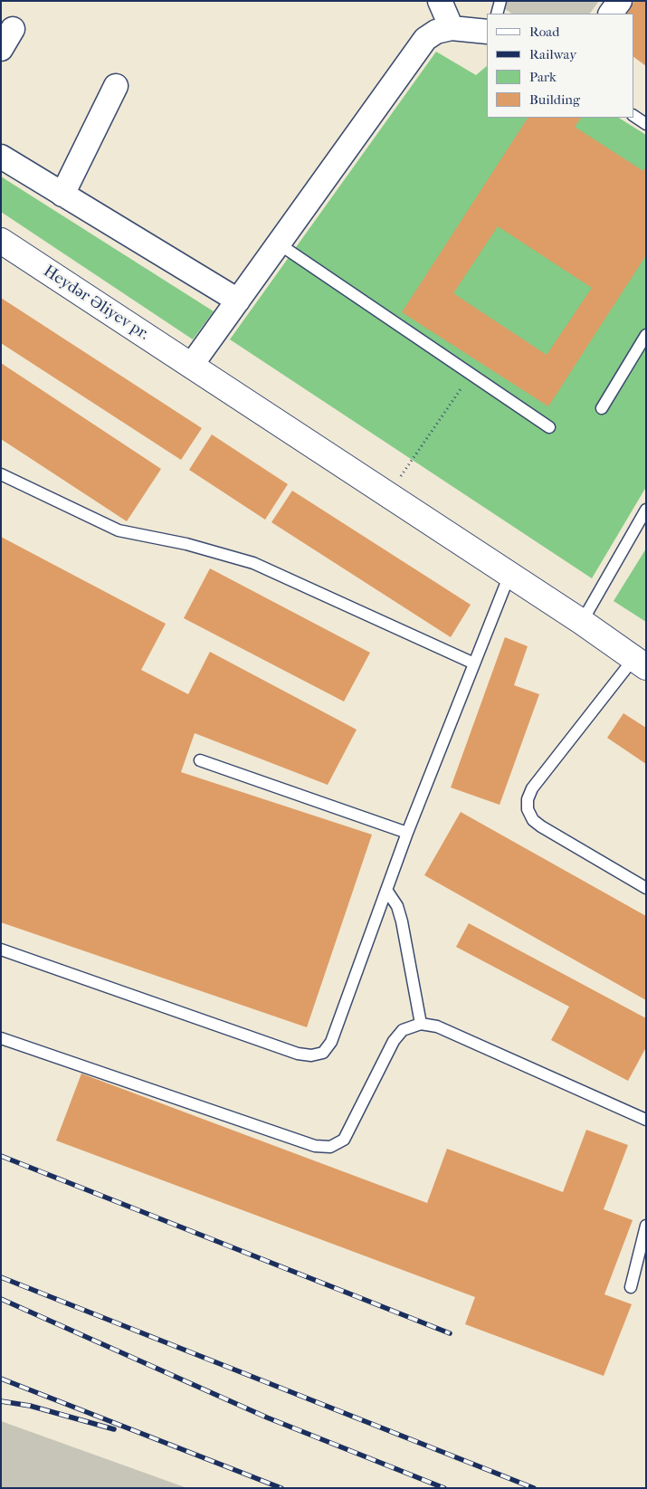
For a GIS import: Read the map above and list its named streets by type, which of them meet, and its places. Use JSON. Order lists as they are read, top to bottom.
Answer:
{
  "streets": {
    "main road": ["Heydər Əliyev pr."]
  },
  "legend": [
    "Road",
    "Railway",
    "Park",
    "Building"
  ]
}
